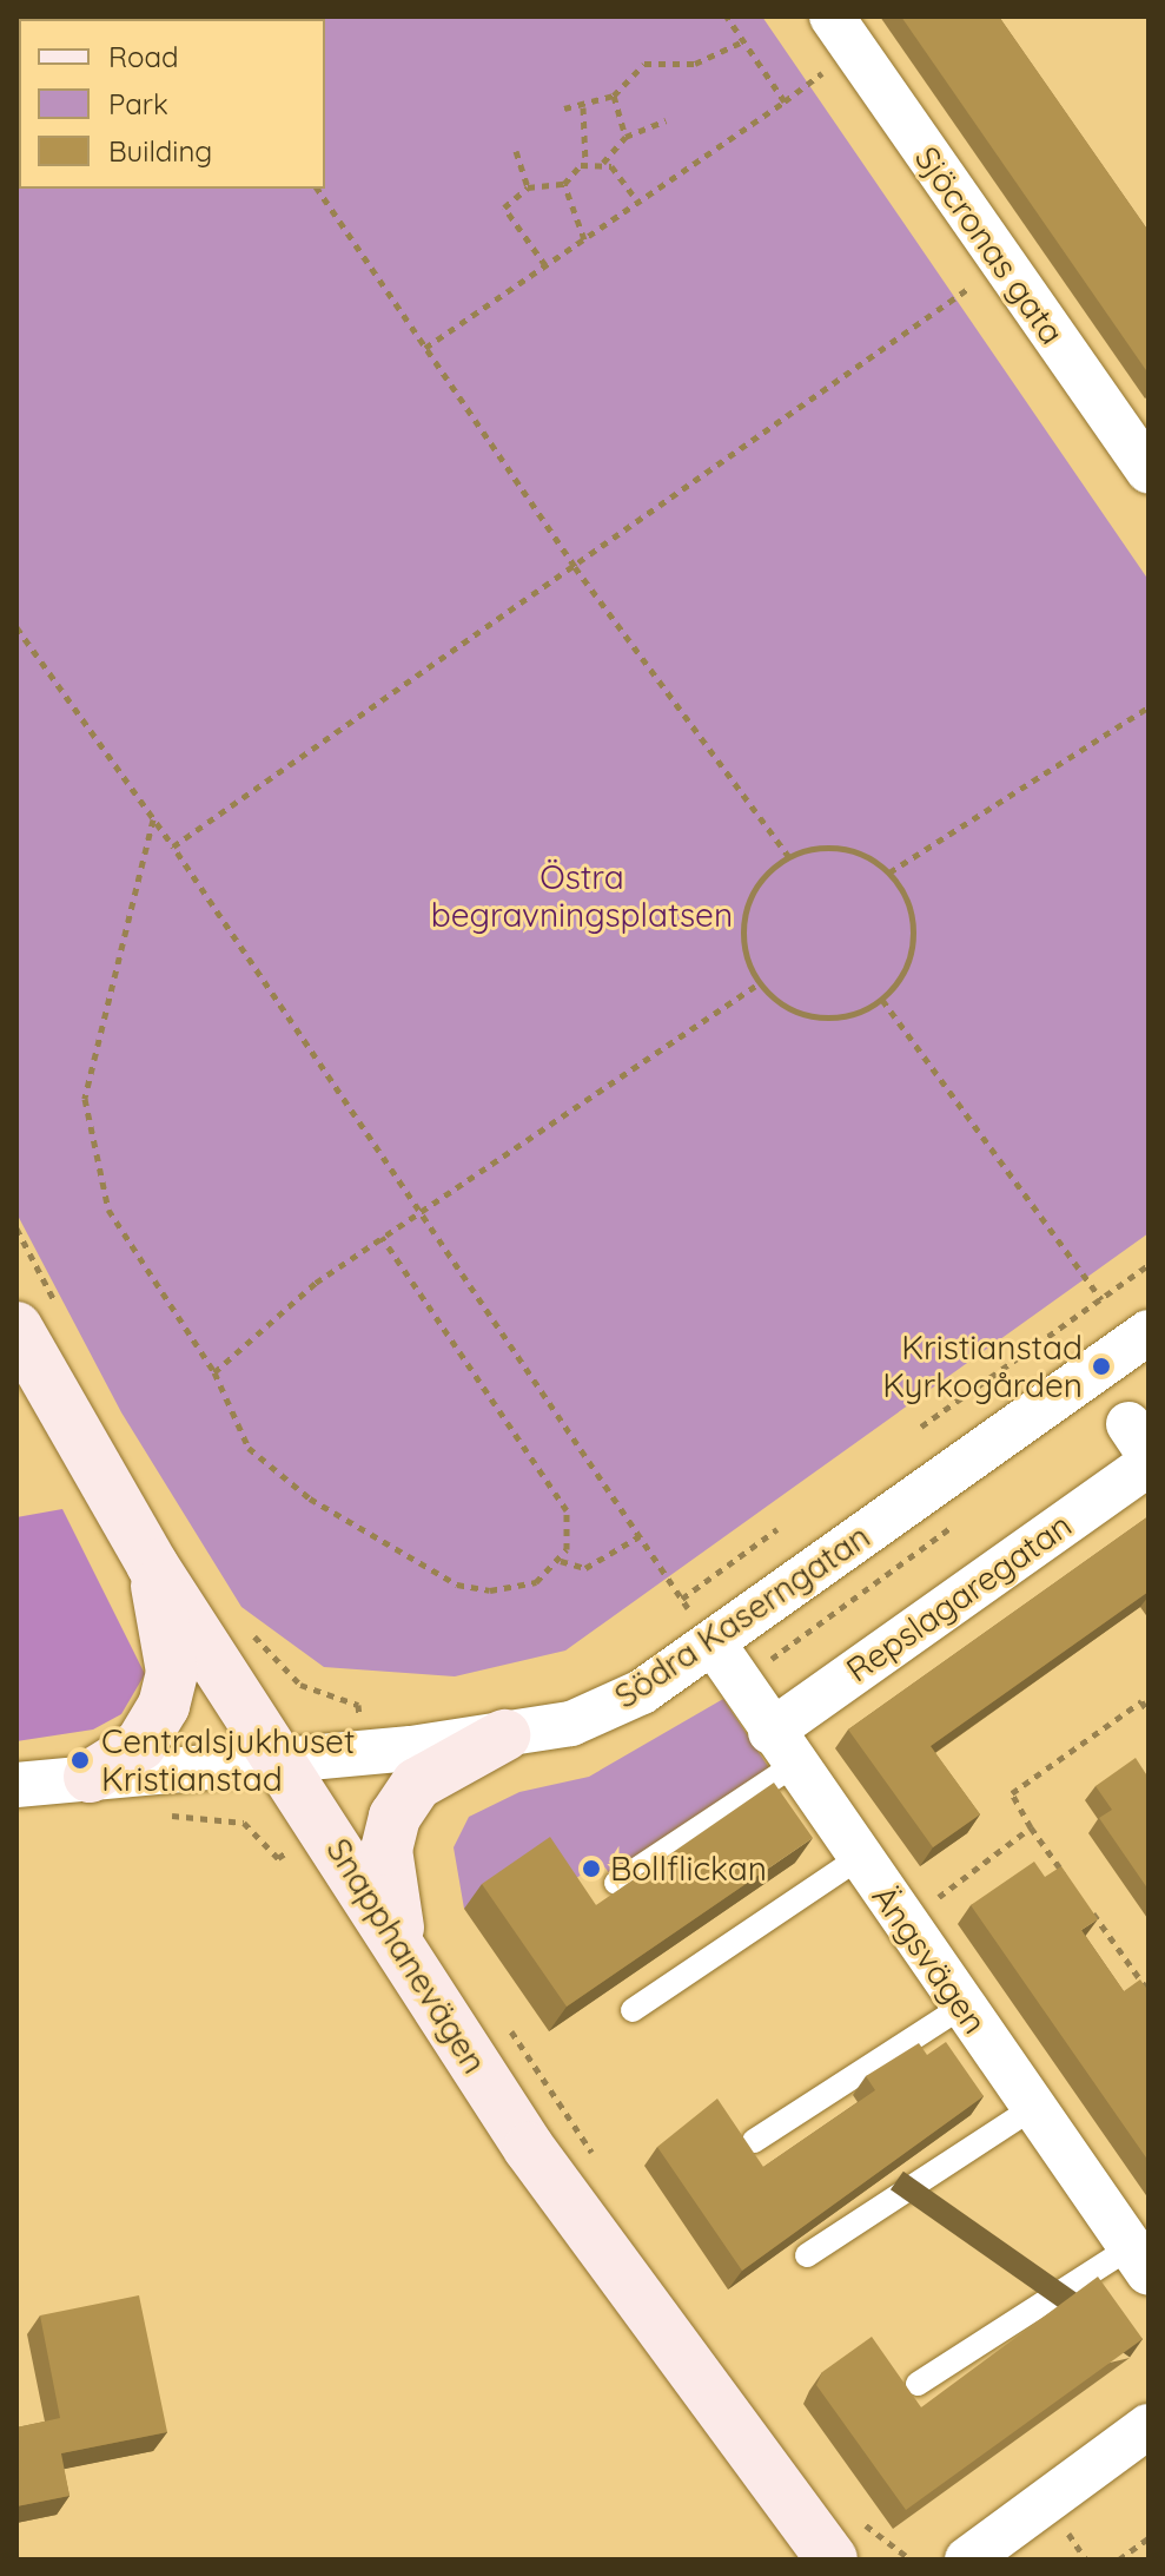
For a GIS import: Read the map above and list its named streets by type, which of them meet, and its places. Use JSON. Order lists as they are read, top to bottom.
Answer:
{
  "streets": {
    "main road": ["Snapphanevägen"],
    "street": [
      "Sjöcronas gata",
      "Repslagaregatan",
      "Södra Kaserngatan",
      "Ängsvägen"
    ]
  },
  "crossings": [
    ["Repslagaregatan", "Ängsvägen"],
    ["Södra Kaserngatan", "Snapphanevägen"],
    ["Södra Kaserngatan", "Ängsvägen"]
  ],
  "parks": ["Östra begravningsplatsen"],
  "places": ["Kristianstad Kyrkogården", "Centralsjukhuset Kristianstad", "Bollflickan"],
  "legend": ["Road", "Park", "Building"]
}
